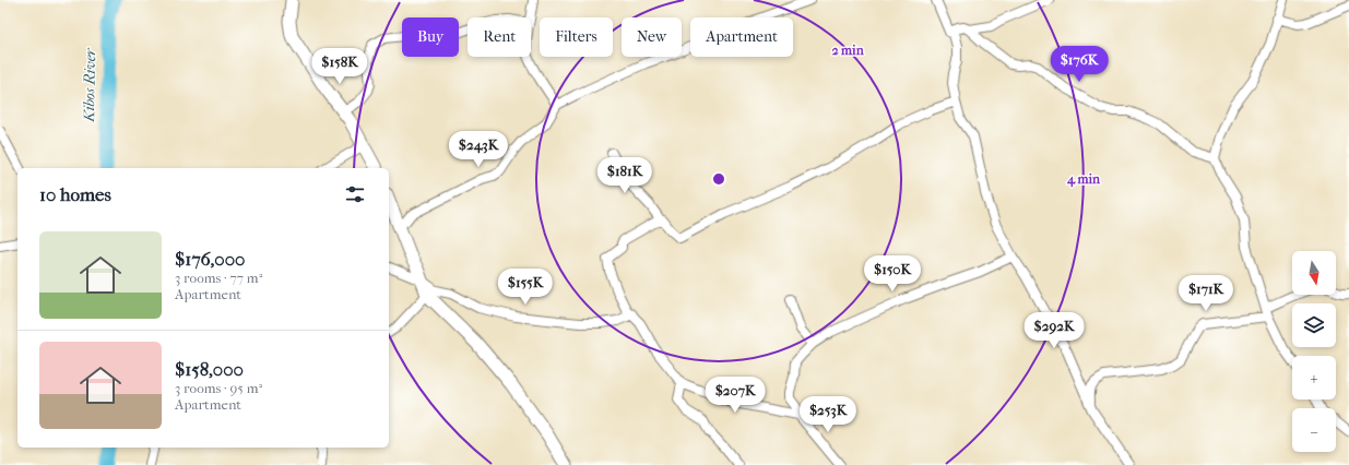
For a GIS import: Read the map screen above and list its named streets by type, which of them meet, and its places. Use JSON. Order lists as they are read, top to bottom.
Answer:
{
  "water": ["Kibos River"],
  "north": "bottom",
  "page": {
    "chip": [
      "Buy",
      "Rent",
      "Filters",
      "New",
      "Apartment"
    ],
    "price": [
      "$176K",
      "$158K",
      "$243K",
      "$181K",
      "$150K",
      "$155K",
      "$171K",
      "$292K",
      "$207K",
      "$253K"
    ],
    "heading": "10 homes",
    "list": [
      {
        "name": "$176,000",
        "note": "3 rooms · 77 m² · Apartment"
      },
      {
        "name": "$158,000",
        "note": "3 rooms · 95 m² · Apartment"
      }
    ],
    "map_buttons": ["+", "−"]
  },
  "rings": ["2 min", "4 min"]
}
